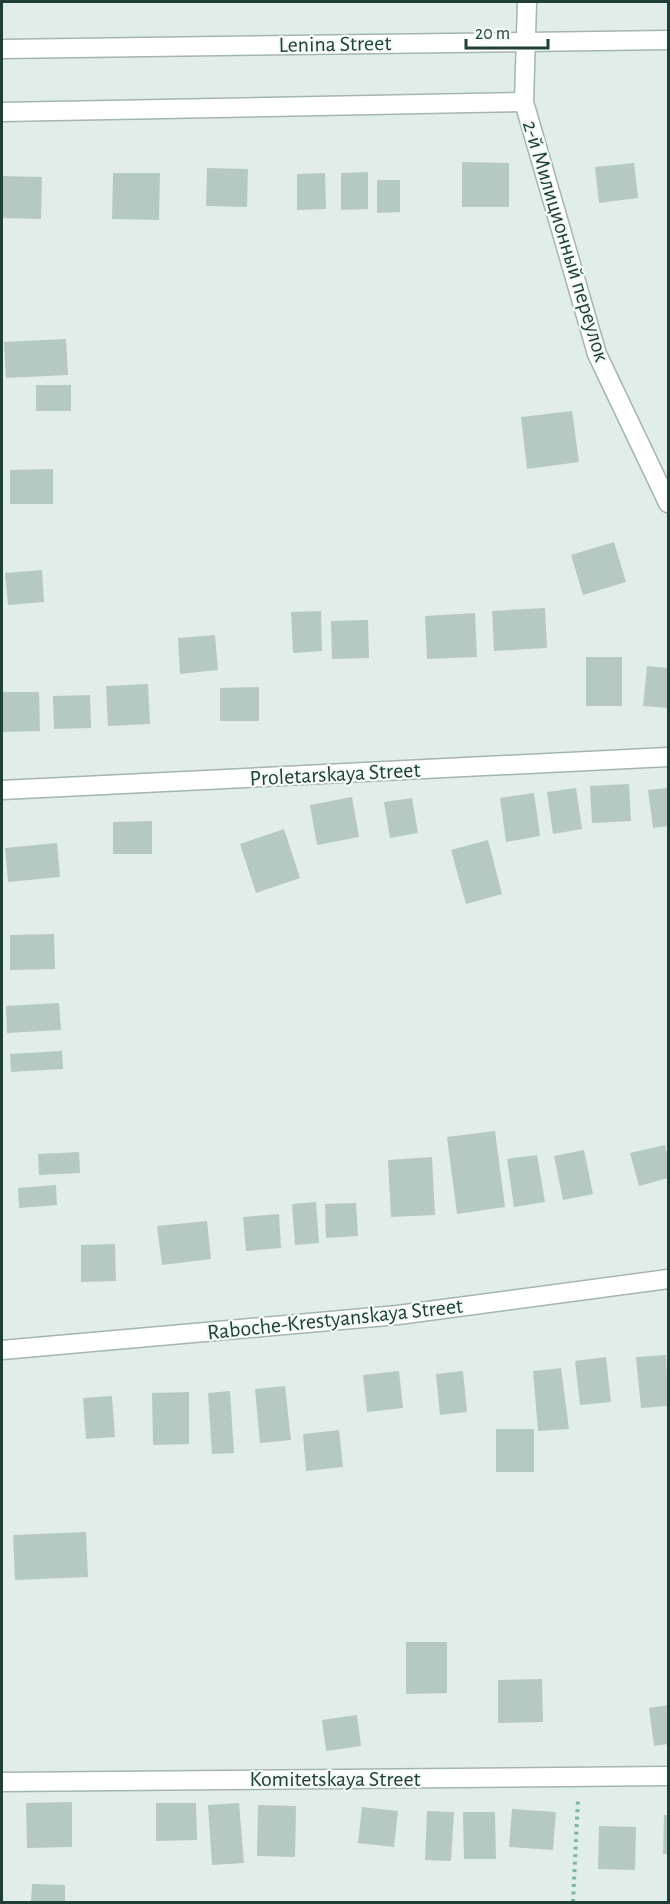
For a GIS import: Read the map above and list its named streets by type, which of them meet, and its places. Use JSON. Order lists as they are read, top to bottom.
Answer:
{
  "streets": {
    "street": [
      "Lenina Street",
      "2-й Милиционный переулок",
      "Proletarskaya Street",
      "Raboche-Krestyanskaya Street",
      "Komitetskaya Street"
    ]
  },
  "crossings": [
    ["Lenina Street", "2-й Милиционный переулок"]
  ],
  "scale_bar": "20 m"
}
